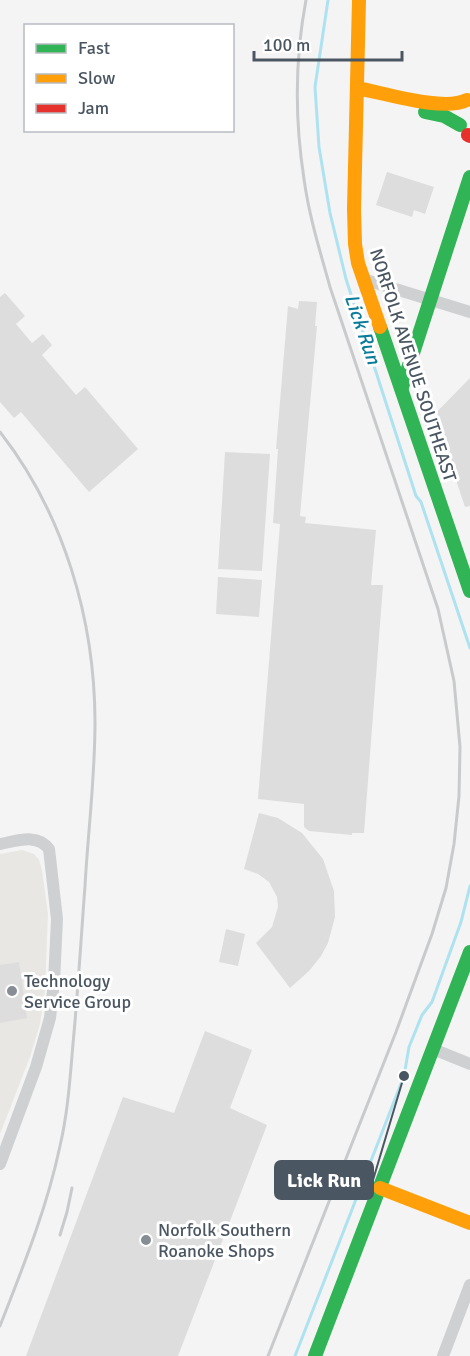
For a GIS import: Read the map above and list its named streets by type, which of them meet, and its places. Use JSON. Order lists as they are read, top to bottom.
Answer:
{
  "streets": {
    "street": ["NORFOLK AVENUE SOUTHEAST"]
  },
  "water": ["Lick Run"],
  "places": ["Technology Service Group", "Lick Run", "Norfolk Southern Roanoke Shops"],
  "legend": ["Fast", "Slow", "Jam"],
  "scale_bar": "100 m"
}
